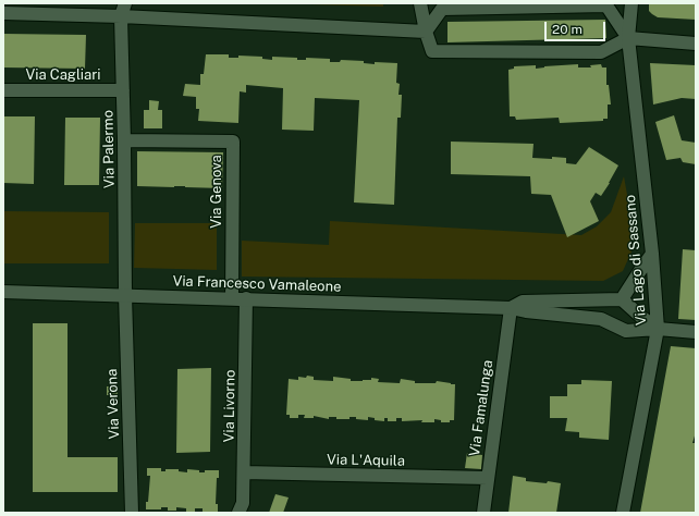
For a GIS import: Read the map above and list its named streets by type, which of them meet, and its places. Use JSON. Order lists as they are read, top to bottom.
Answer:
{
  "streets": {
    "street": [
      "Via Cagliari",
      "Via Palermo",
      "Via Genova",
      "Via Lago di Sassano",
      "Via Francesco Vamaleone",
      "Via Verona",
      "Via Livorno",
      "Via Famalunga",
      "Via L'Aquila"
    ]
  },
  "crossings": [
    ["Via Cagliari", "Via Palermo"],
    ["Via Palermo", "Via Genova"],
    ["Via Palermo", "Via Francesco Vamaleone"],
    ["Via Palermo", "Via Verona"],
    ["Via Genova", "Via Francesco Vamaleone"],
    ["Via Francesco Vamaleone", "Via Verona"],
    ["Via Francesco Vamaleone", "Via Livorno"],
    ["Via Francesco Vamaleone", "Via Famalunga"],
    ["Via Livorno", "Via L'Aquila"],
    ["Via Famalunga", "Via L'Aquila"]
  ],
  "scale_bar": "20 m"
}
